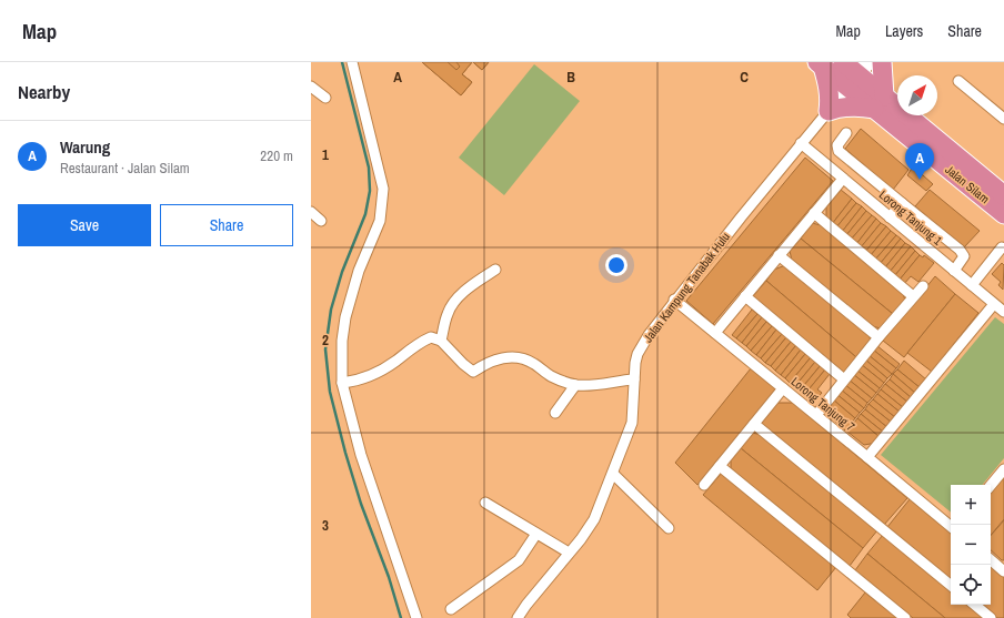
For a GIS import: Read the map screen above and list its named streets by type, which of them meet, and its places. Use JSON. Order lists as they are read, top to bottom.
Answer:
{
  "streets": {
    "highway": ["Jalan Silam"],
    "street": ["Lorong Tanjung 1", "Jalan Kampung Tanabak Hulu", "Lorong Tanjung 7"]
  },
  "crossings": [
    ["Jalan Silam", "Jalan Kampung Tanabak Hulu"],
    ["Lorong Tanjung 1", "Jalan Kampung Tanabak Hulu"],
    ["Jalan Kampung Tanabak Hulu", "Lorong Tanjung 7"]
  ],
  "north": "top right",
  "page": {
    "header": "Map",
    "nav": ["Map", "Layers", "Share"],
    "heading": "Nearby",
    "list": [
      {
        "mark": "A",
        "name": "Warung",
        "note": "Restaurant · Jalan Silam",
        "value": "220 m"
      }
    ],
    "pins": "A",
    "buttons": ["Save", "Share"],
    "map_buttons": ["+", "−"]
  },
  "grid": {
    "columns": ["A", "B", "C"],
    "rows": ["1", "2", "3"]
  }
}
